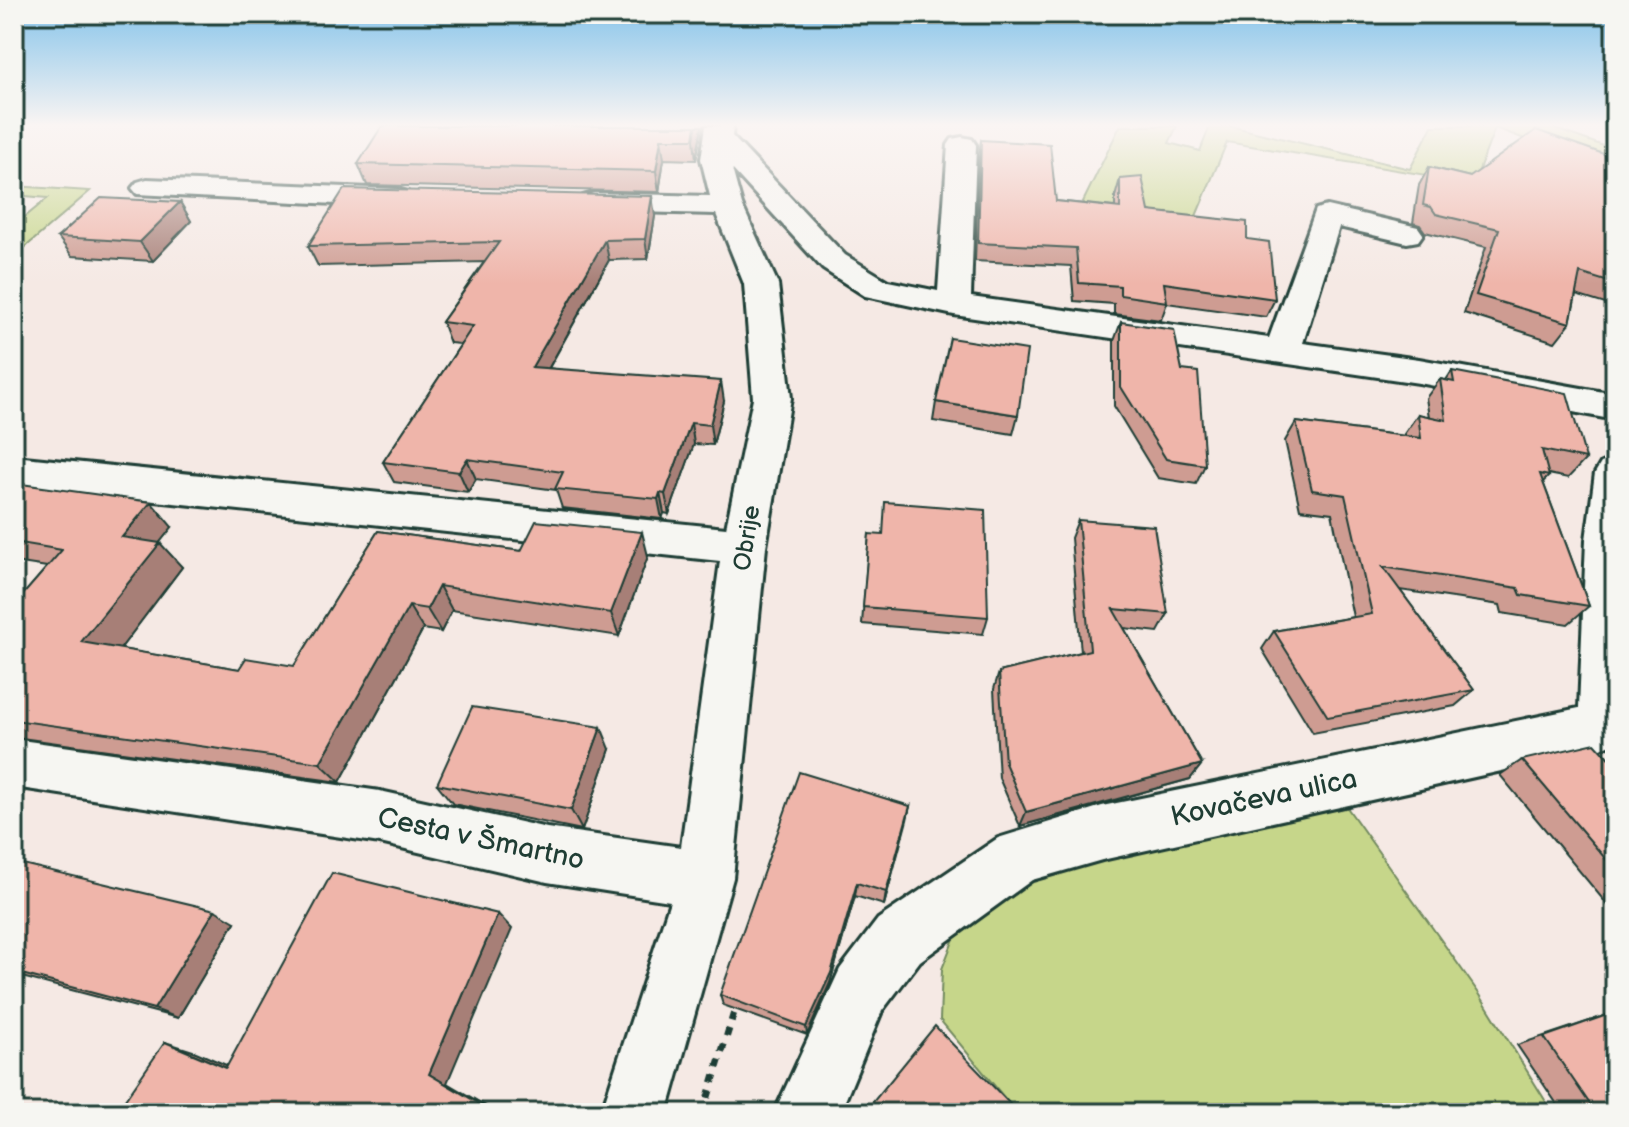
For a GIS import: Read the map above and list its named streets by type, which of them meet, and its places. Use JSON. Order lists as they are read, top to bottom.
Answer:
{
  "streets": {
    "street": ["Obrije", "Kovačeva ulica", "Cesta v Šmartno"]
  },
  "crossings": [
    ["Obrije", "Cesta v Šmartno"]
  ]
}
